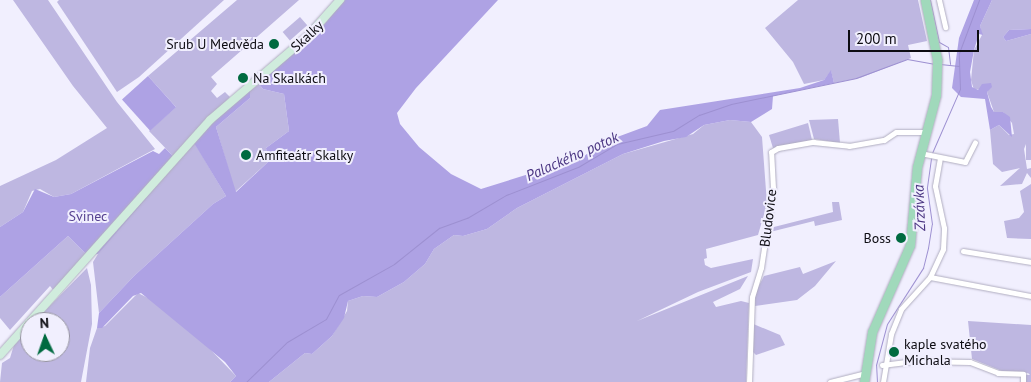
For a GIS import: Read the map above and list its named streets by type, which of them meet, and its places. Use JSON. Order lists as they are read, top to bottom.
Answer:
{
  "streets": {
    "street": ["Skalky", "Bludovice"]
  },
  "water": ["Palackého potok", "Zrzávka"],
  "parks": ["Svinec"],
  "places": [
    "Srub U Medvěda",
    "Na Skalkách",
    "Amfiteátr Skalky",
    "Boss",
    "kaple svatého Michala"
  ],
  "scale_bar": "200 m",
  "north": "top"
}
